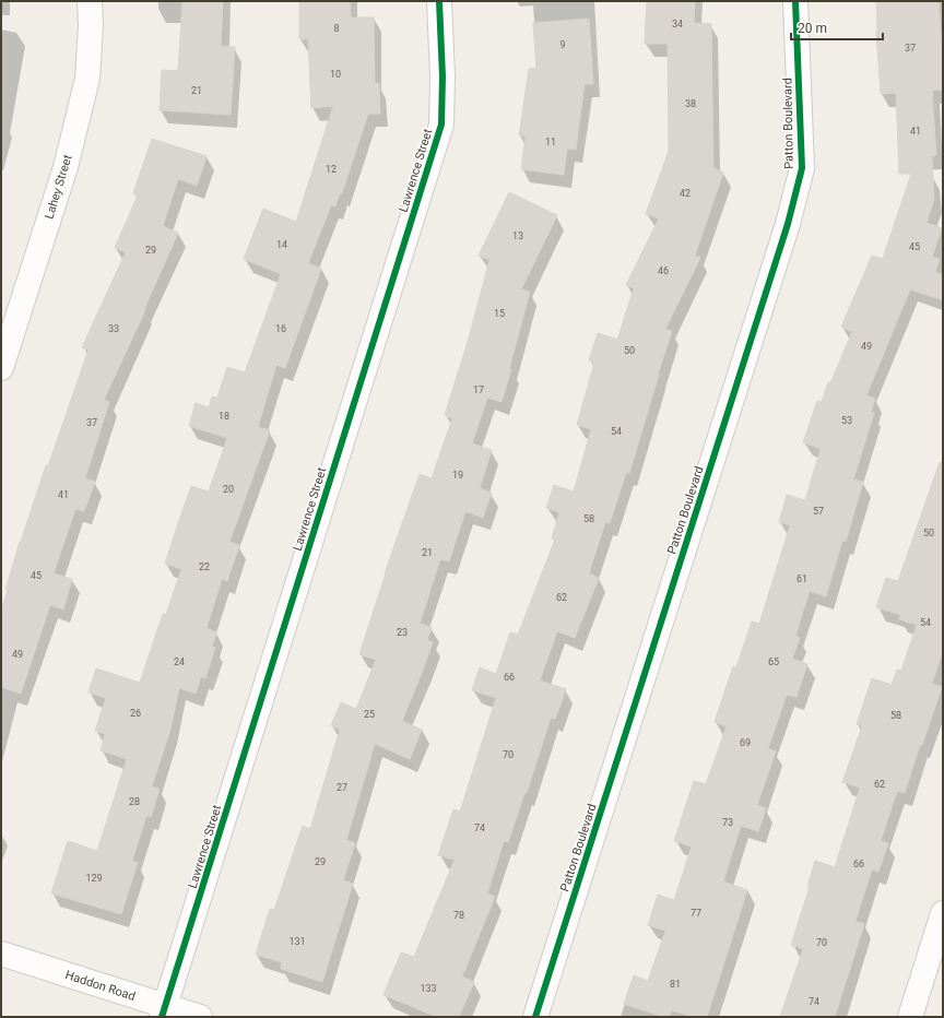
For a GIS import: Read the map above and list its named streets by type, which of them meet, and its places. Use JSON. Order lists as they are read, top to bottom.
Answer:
{
  "streets": {
    "street": [
      "Patton Boulevard",
      "Lawrence Street",
      "Lahey Street",
      "Haddon Road"
    ]
  },
  "crossings": [
    ["Lawrence Street", "Haddon Road"]
  ],
  "house_numbers": [
    "34",
    "8",
    "9",
    "37",
    "10",
    "21",
    "38",
    "41",
    "11",
    "12",
    "42",
    "13",
    "14",
    "45",
    "29",
    "46",
    "15",
    "33",
    "16",
    "49",
    "50",
    "17",
    "18",
    "53",
    "37",
    "54",
    "19",
    "20",
    "41",
    "57",
    "58",
    "50",
    "21",
    "22",
    "45",
    "61",
    "62",
    "54",
    "23",
    "49",
    "24",
    "65",
    "66",
    "26",
    "25",
    "58",
    "69",
    "70",
    "62",
    "27",
    "28",
    "73",
    "74",
    "29",
    "66",
    "129",
    "77",
    "78",
    "131",
    "70",
    "81",
    "133",
    "74"
  ],
  "scale_bar": "20 m"
}
